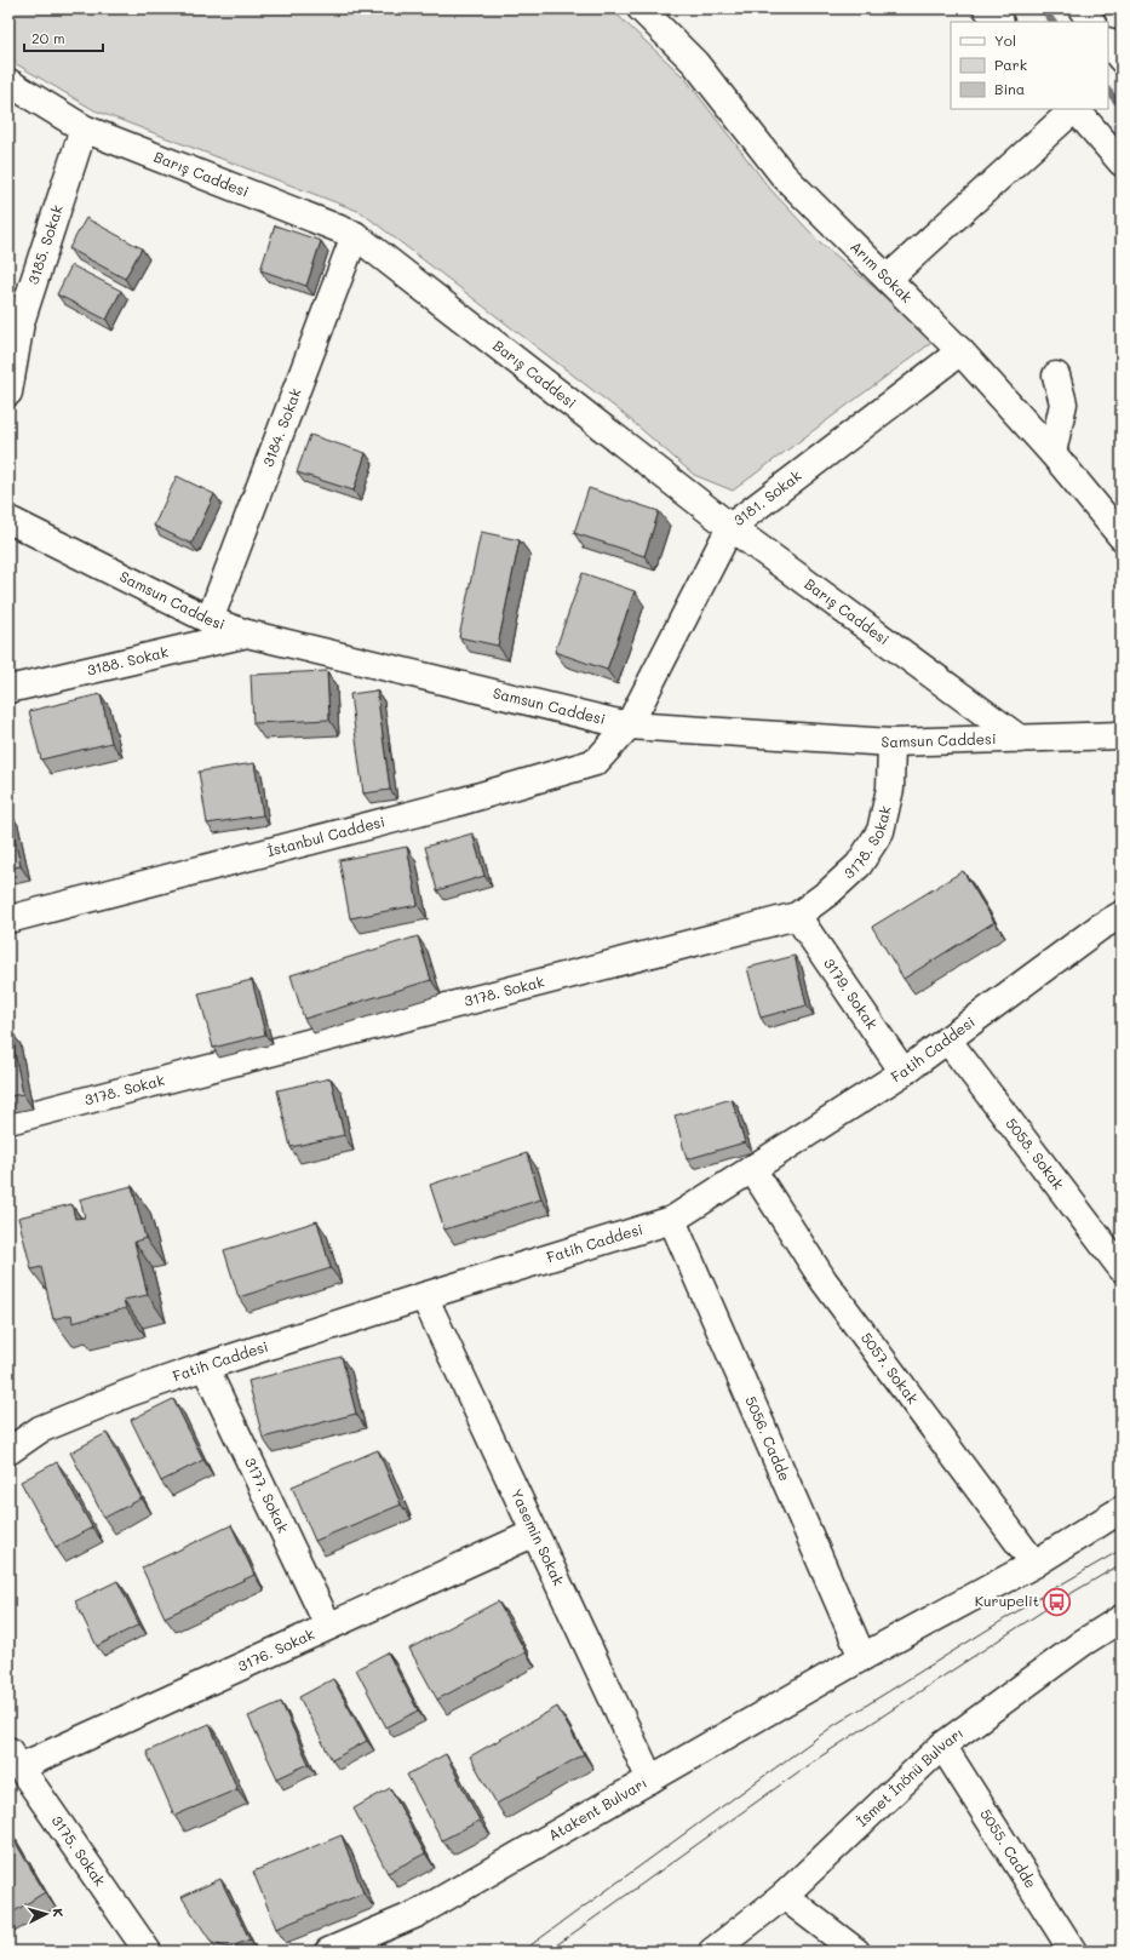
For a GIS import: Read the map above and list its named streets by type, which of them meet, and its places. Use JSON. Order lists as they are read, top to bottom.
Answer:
{
  "streets": {
    "street": [
      "Barış Caddesi",
      "3185. Sokak",
      "Arım Sokak",
      "3184. Sokak",
      "3181. Sokak",
      "Samsun Caddesi",
      "3188. Sokak",
      "İstanbul Caddesi",
      "3178. Sokak",
      "3179. Sokak",
      "Fatih Caddesi",
      "5058. Sokak",
      "5057. Sokak",
      "5056. Cadde",
      "3177. Sokak",
      "Yasemin Sokak",
      "3176. Sokak",
      "İsmet İnönü Bulvarı",
      "Atakent Bulvarı",
      "5055. Cadde",
      "3175. Sokak"
    ]
  },
  "crossings": [
    ["Barış Caddesi", "3185. Sokak"],
    ["Barış Caddesi", "3184. Sokak"],
    ["Barış Caddesi", "3181. Sokak"],
    ["Barış Caddesi", "Samsun Caddesi"],
    ["Arım Sokak", "3181. Sokak"],
    ["3184. Sokak", "Samsun Caddesi"],
    ["3181. Sokak", "Samsun Caddesi"],
    ["3181. Sokak", "İstanbul Caddesi"],
    ["Samsun Caddesi", "3188. Sokak"],
    ["Samsun Caddesi", "İstanbul Caddesi"],
    ["Samsun Caddesi", "3178. Sokak"],
    ["3178. Sokak", "3179. Sokak"],
    ["3179. Sokak", "Fatih Caddesi"],
    ["Fatih Caddesi", "5058. Sokak"],
    ["Fatih Caddesi", "5057. Sokak"],
    ["Fatih Caddesi", "5056. Cadde"],
    ["Fatih Caddesi", "3177. Sokak"],
    ["Fatih Caddesi", "Yasemin Sokak"],
    ["5056. Cadde", "Atakent Bulvarı"],
    ["3177. Sokak", "3176. Sokak"],
    ["Yasemin Sokak", "3176. Sokak"],
    ["Yasemin Sokak", "Atakent Bulvarı"],
    ["3176. Sokak", "3175. Sokak"],
    ["İsmet İnönü Bulvarı", "5055. Cadde"]
  ],
  "places": {
    "bus stop": ["Kurupelit"]
  },
  "legend": ["Yol", "Park", "Bina"],
  "scale_bar": "20 m",
  "north": "right"
}
